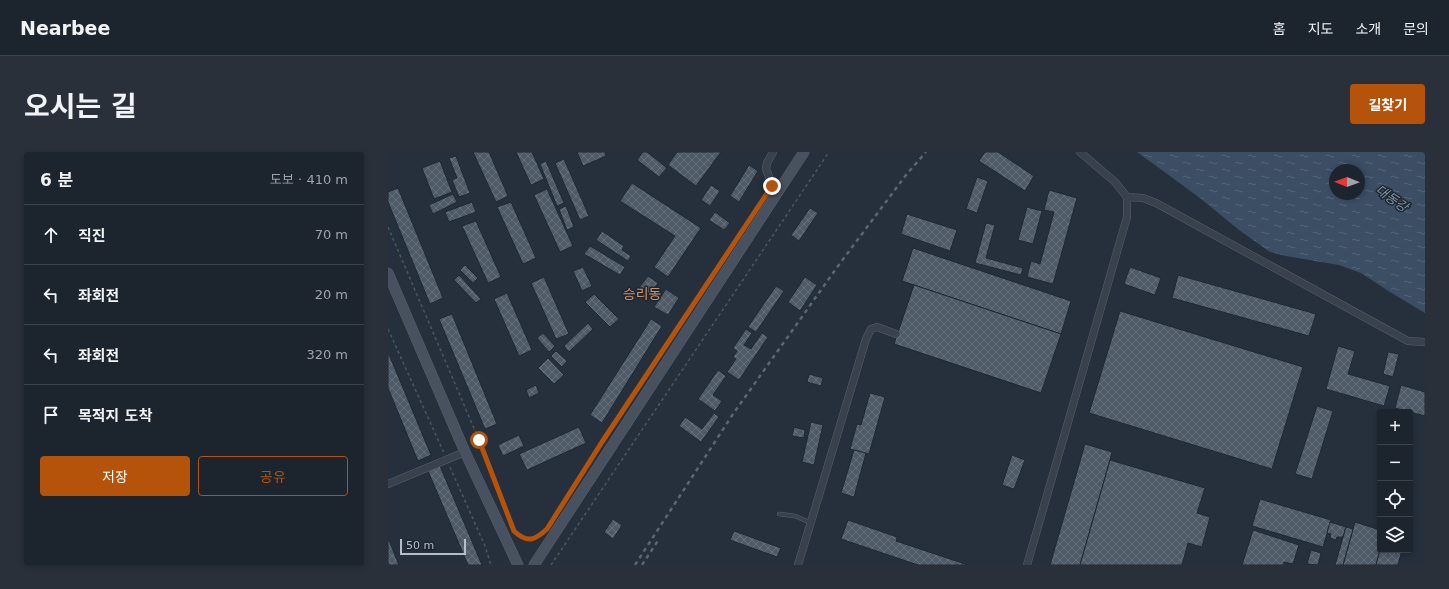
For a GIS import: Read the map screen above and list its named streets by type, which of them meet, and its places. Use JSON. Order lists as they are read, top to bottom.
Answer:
{
  "districts": ["승리동"],
  "water": ["대동강"],
  "scale_bar": "50 m",
  "north": "left",
  "page": {
    "header": "Nearbee",
    "nav": [
      "홈",
      "지도",
      "소개",
      "문의"
    ],
    "title": "오시는 길",
    "buttons": [
      "길찾기",
      ["저장", "공유"]
    ],
    "heading": ["6 분", "도보 · 410 m"],
    "list": [
      ["직진", "70 m"],
      ["좌회전", "20 m"],
      ["좌회전", "320 m"],
      "목적지 도착"
    ],
    "map_buttons": ["+", "−"],
    "scale": "50 m"
  }
}
